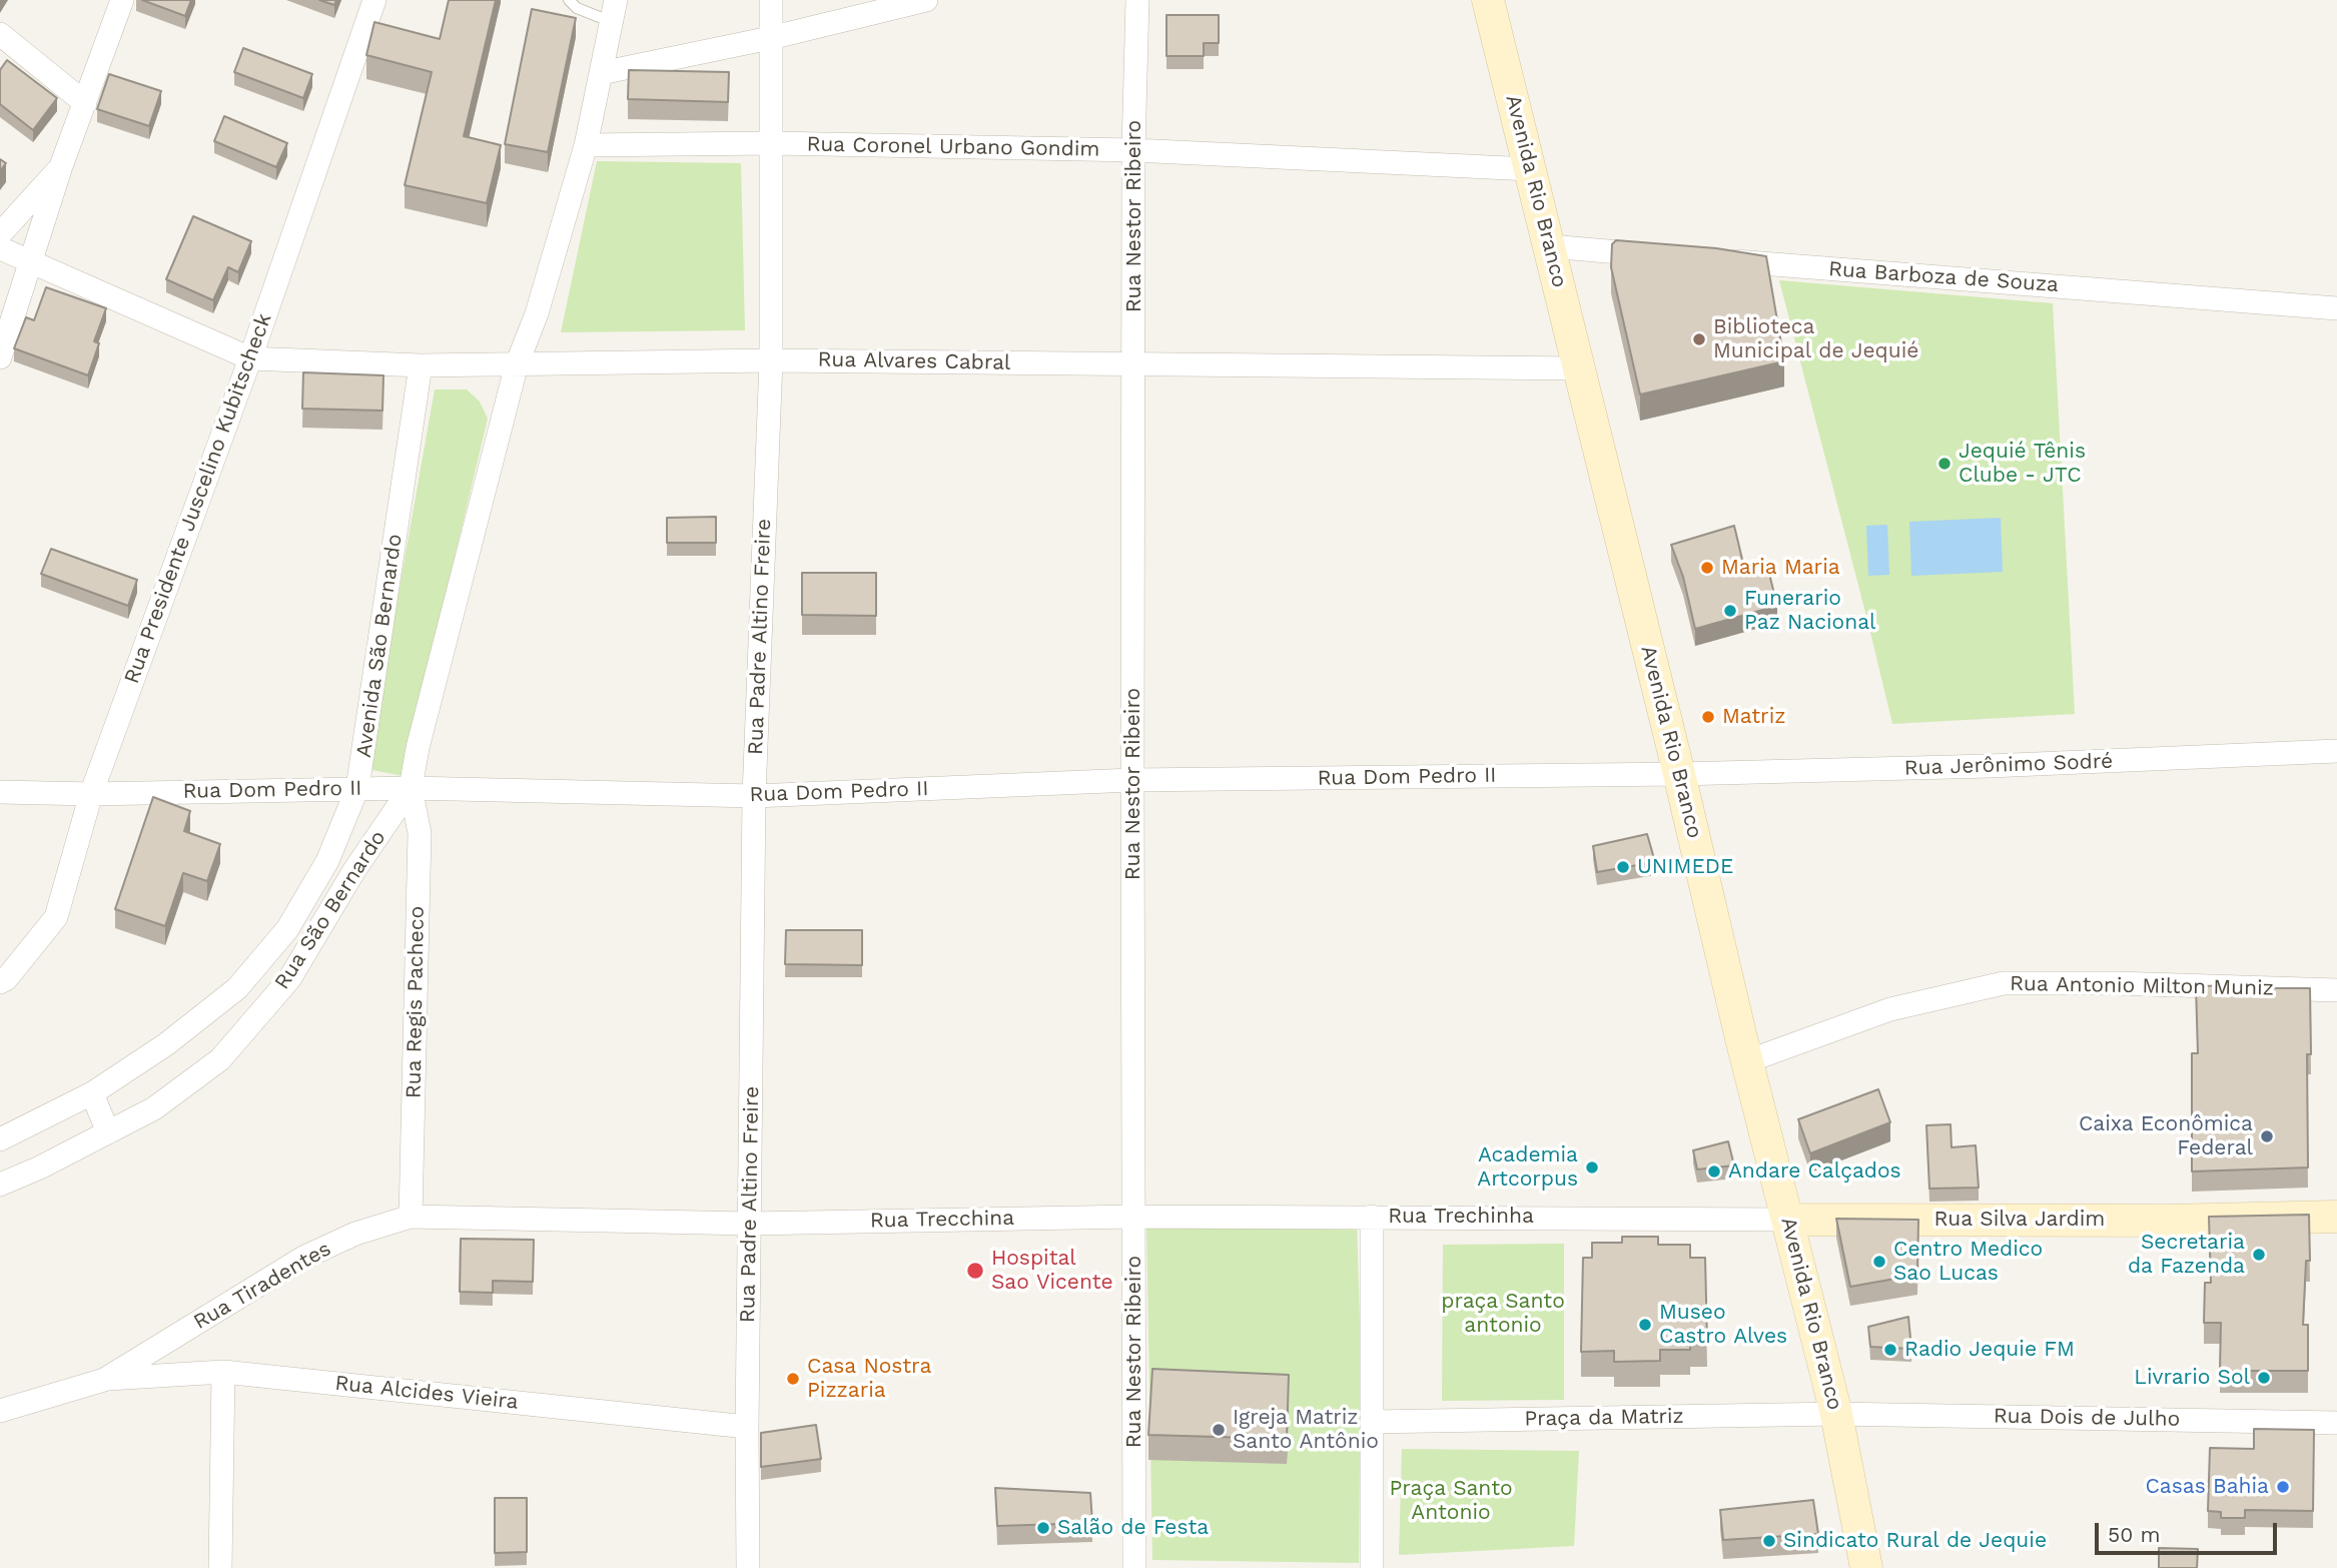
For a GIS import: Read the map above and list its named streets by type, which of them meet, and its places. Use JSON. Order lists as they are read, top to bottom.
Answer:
{
  "streets": {
    "main road": ["Avenida Rio Branco", "Rua Silva Jardim"],
    "street": [
      "Rua Coronel Urbano Gondim",
      "Rua Nestor Ribeiro",
      "Rua Barboza de Souza",
      "Rua Alvares Cabral",
      "Rua Presidente Juscelino Kubitscheck",
      "Rua Padre Altino Freire",
      "Avenida São Bernardo",
      "Rua Jerônimo Sodré",
      "Rua Dom Pedro II",
      "Rua São Bernardo",
      "Rua Antonio Milton Muniz",
      "Rua Regis Pacheco",
      "Rua Trechinha",
      "Rua Trecchina",
      "Rua Tiradentes",
      "Rua Alcides Vieira",
      "Praça da Matriz",
      "Rua Dois de Julho"
    ]
  },
  "crossings": [
    ["Rua Coronel Urbano Gondim", "Avenida Rio Branco"],
    ["Rua Coronel Urbano Gondim", "Rua Nestor Ribeiro"],
    ["Rua Coronel Urbano Gondim", "Rua Padre Altino Freire"],
    ["Avenida Rio Branco", "Rua Alvares Cabral"],
    ["Avenida Rio Branco", "Rua Jerônimo Sodré"],
    ["Avenida Rio Branco", "Rua Dom Pedro II"],
    ["Avenida Rio Branco", "Rua Antonio Milton Muniz"],
    ["Avenida Rio Branco", "Rua Trechinha"],
    ["Avenida Rio Branco", "Rua Silva Jardim"],
    ["Avenida Rio Branco", "Praça da Matriz"],
    ["Avenida Rio Branco", "Rua Dois de Julho"],
    ["Rua Nestor Ribeiro", "Rua Alvares Cabral"],
    ["Rua Nestor Ribeiro", "Rua Dom Pedro II"],
    ["Rua Nestor Ribeiro", "Rua Trechinha"],
    ["Rua Nestor Ribeiro", "Rua Trecchina"],
    ["Rua Alvares Cabral", "Rua Presidente Juscelino Kubitscheck"],
    ["Rua Alvares Cabral", "Rua Padre Altino Freire"],
    ["Rua Alvares Cabral", "Avenida São Bernardo"],
    ["Rua Presidente Juscelino Kubitscheck", "Rua Dom Pedro II"],
    ["Rua Padre Altino Freire", "Rua Dom Pedro II"],
    ["Rua Padre Altino Freire", "Rua Trecchina"],
    ["Rua Padre Altino Freire", "Rua Tiradentes"],
    ["Rua Padre Altino Freire", "Rua Alcides Vieira"],
    ["Avenida São Bernardo", "Rua Dom Pedro II"],
    ["Rua Jerônimo Sodré", "Rua Dom Pedro II"],
    ["Rua Dom Pedro II", "Rua São Bernardo"],
    ["Rua Dom Pedro II", "Rua Regis Pacheco"],
    ["Rua São Bernardo", "Rua Regis Pacheco"],
    ["Rua Regis Pacheco", "Rua Tiradentes"],
    ["Rua Trechinha", "Rua Trecchina"],
    ["Rua Trechinha", "Rua Silva Jardim"],
    ["Rua Trecchina", "Rua Tiradentes"],
    ["Rua Tiradentes", "Rua Alcides Vieira"],
    ["Praça da Matriz", "Rua Dois de Julho"]
  ],
  "parks": ["praça Santo antonio", "Praça Santo Antonio"],
  "places": [
    "Biblioteca Municipal de Jequié",
    "Jequié Tênis Clube - JTC",
    "Maria Maria",
    "Funerario Paz Nacional",
    "Matriz",
    "UNIMEDE",
    "Caixa Econômica Federal",
    "Academia Artcorpus",
    "Andare Calçados",
    "Secretaria da Fazenda",
    "Centro Medico Sao Lucas",
    "Hospital Sao Vicente",
    "Museo Castro Alves",
    "Radio Jequie FM",
    "Livrario Sol",
    "Casa Nostra Pizzaria",
    "Igreja Matriz Santo Antônio",
    "Casas Bahia",
    "Salão de Festa",
    "Sindicato Rural de Jequie"
  ],
  "scale_bar": "50 m"
}
